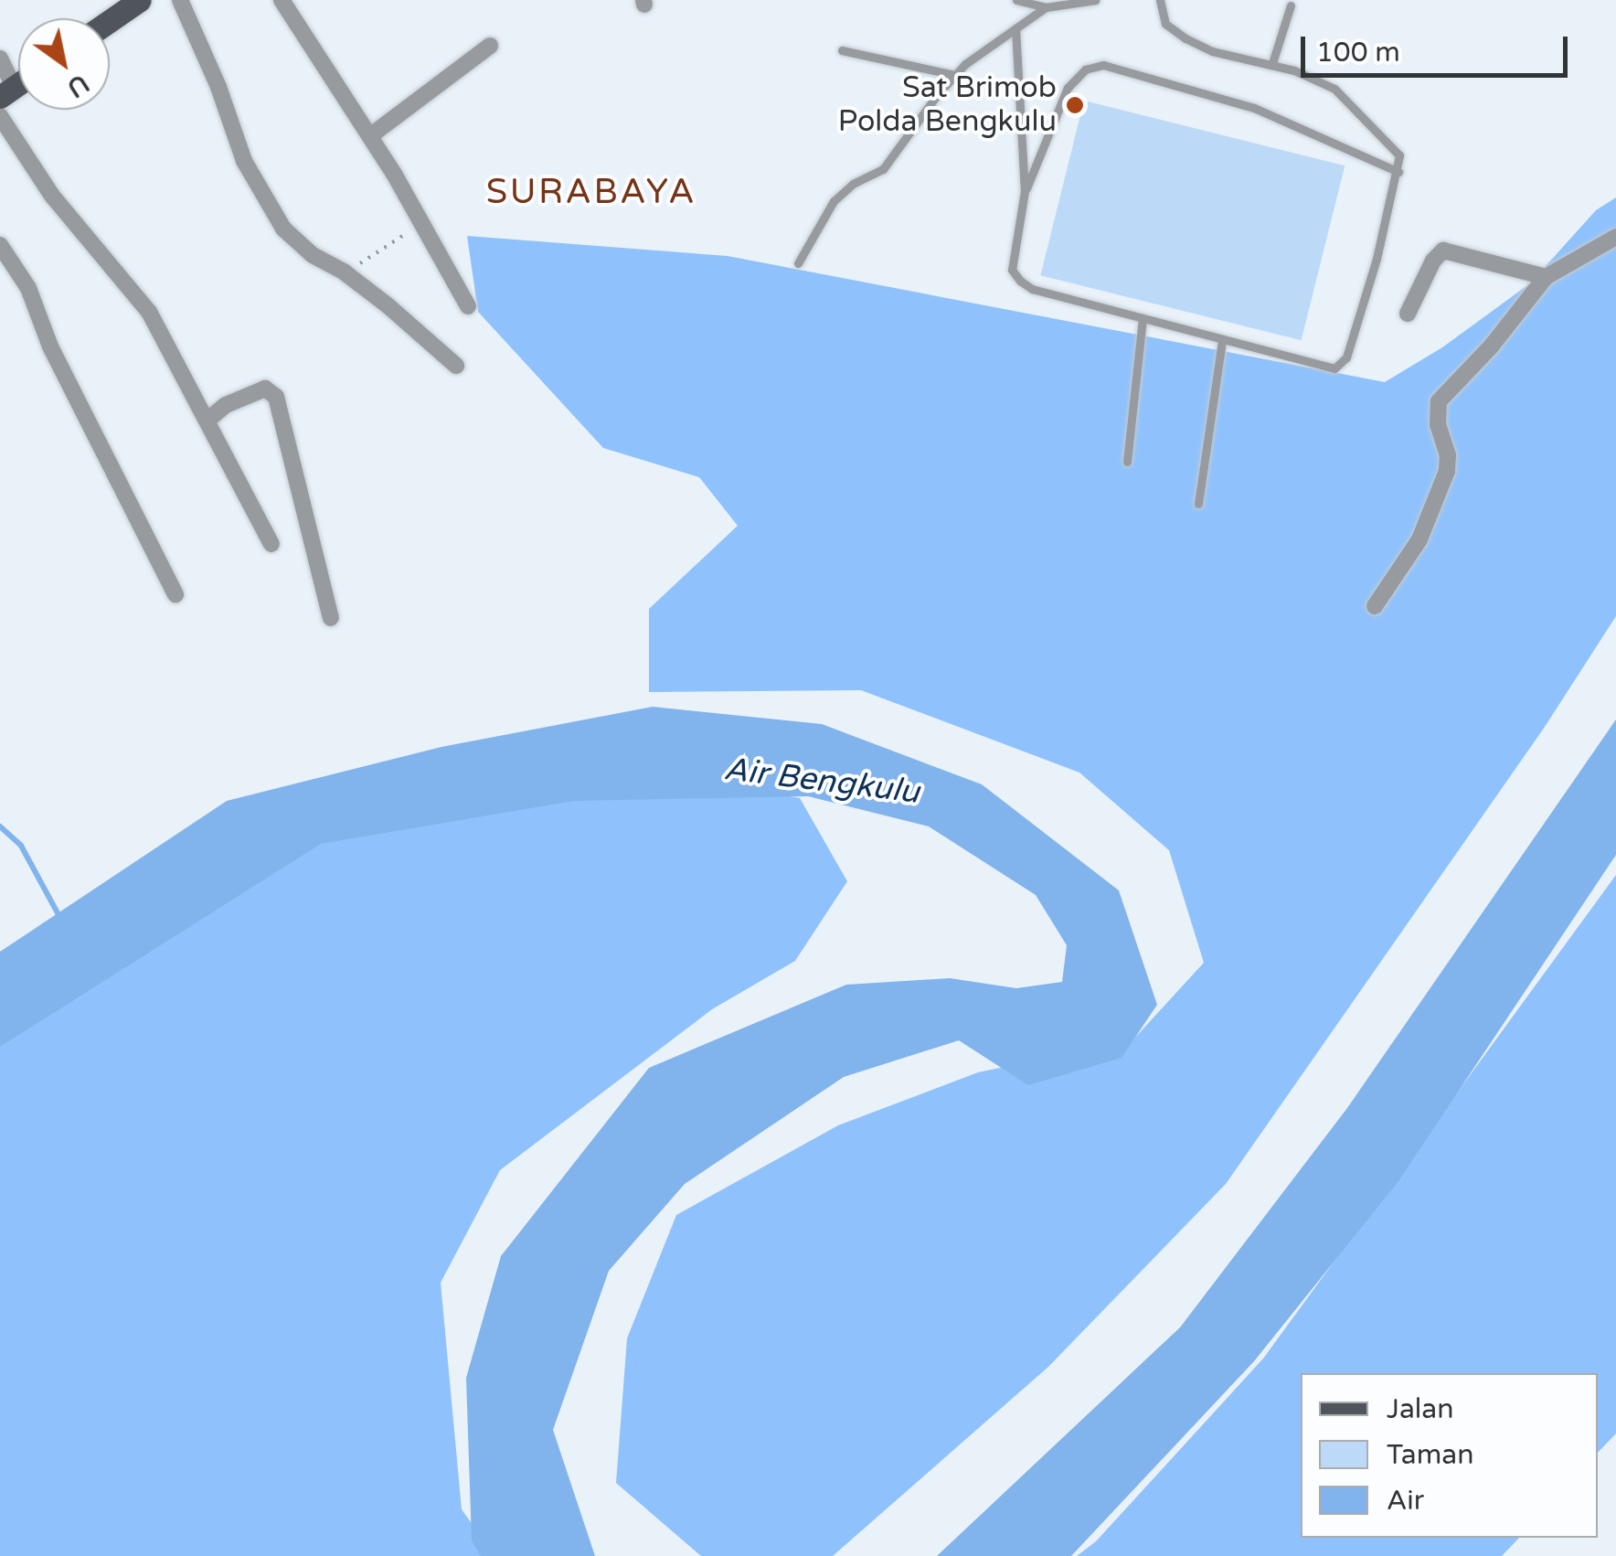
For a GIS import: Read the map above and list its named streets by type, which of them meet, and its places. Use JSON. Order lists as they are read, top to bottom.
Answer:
{
  "districts": ["SURABAYA"],
  "water": ["Air Bengkulu"],
  "places": ["Sat Brimob Polda Bengkulu"],
  "legend": ["Jalan", "Taman", "Air"],
  "scale_bar": "100 m",
  "north": "bottom right"
}
